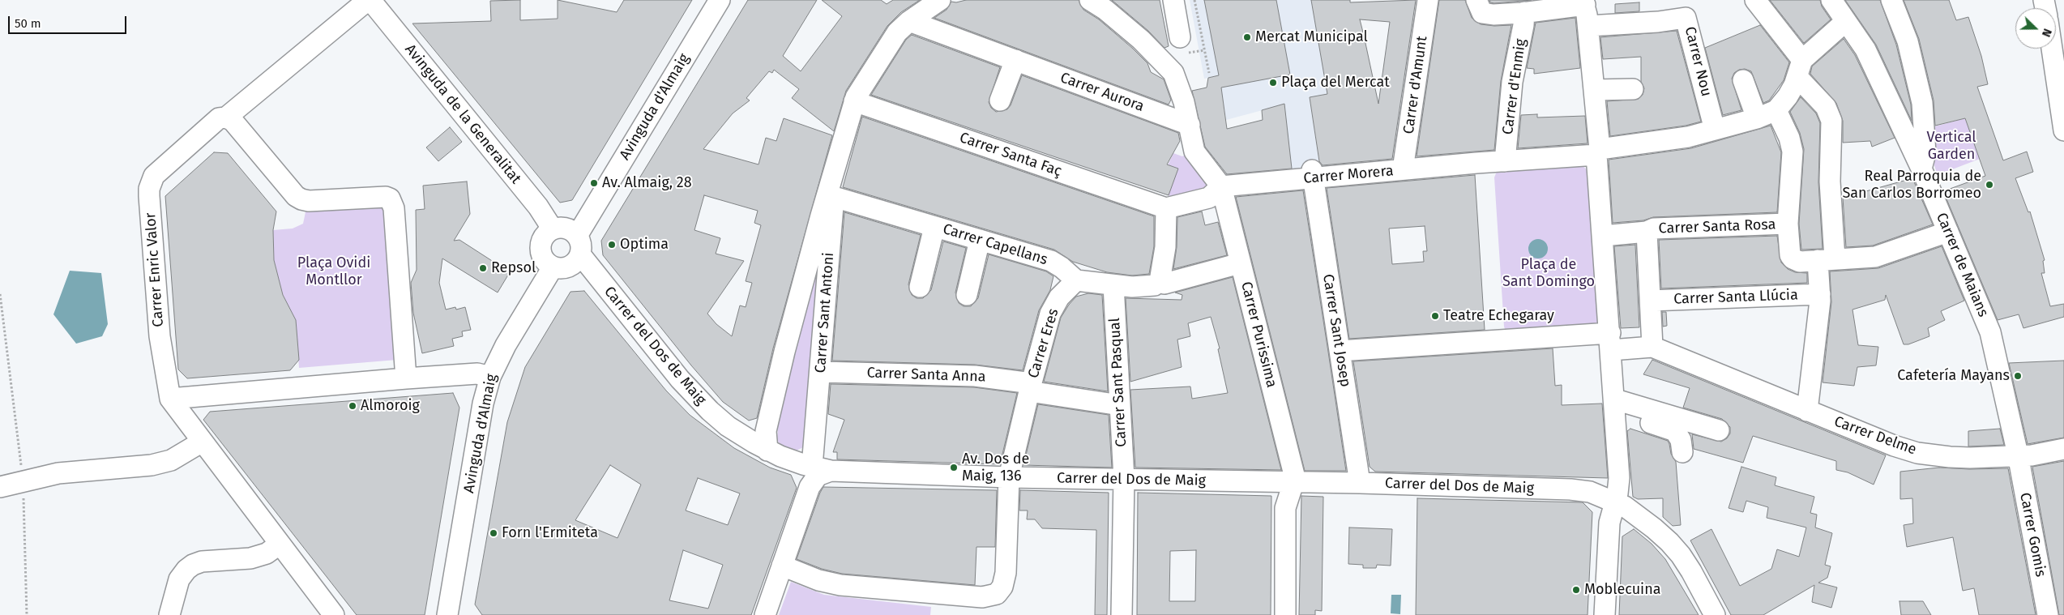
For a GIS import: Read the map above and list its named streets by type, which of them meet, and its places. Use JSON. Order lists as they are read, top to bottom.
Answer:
{
  "streets": {
    "street": [
      "Carrer Nou",
      "Carrer d'Amunt",
      "Carrer d'Enmig",
      "Carrer Aurora",
      "Avinguda d'Almaig",
      "Avinguda de la Generalitat",
      "Carrer Santa Faç",
      "Carrer Morera",
      "Carrer Santa Rosa",
      "Carrer Capellans",
      "Carrer de Maians",
      "Carrer Enric Valor",
      "Carrer Santa Llúcia",
      "Carrer Sant Antoni",
      "Carrer Sant Josep",
      "Carrer Purissima",
      "Carrer Eres",
      "Carrer del Dos de Maig",
      "Carrer Santa Anna",
      "Carrer Sant Pasqual",
      "Carrer Delme",
      "Carrer Gomis"
    ]
  },
  "crossings": [
    ["Carrer d'Amunt", "Carrer Morera"],
    ["Carrer d'Enmig", "Carrer Morera"],
    ["Carrer Aurora", "Carrer Sant Antoni"],
    ["Avinguda d'Almaig", "Avinguda de la Generalitat"],
    ["Avinguda d'Almaig", "Carrer del Dos de Maig"],
    ["Avinguda de la Generalitat", "Carrer Enric Valor"],
    ["Avinguda de la Generalitat", "Carrer del Dos de Maig"],
    ["Carrer Santa Faç", "Carrer Sant Antoni"],
    ["Carrer Morera", "Carrer Sant Josep"],
    ["Carrer Morera", "Carrer Purissima"],
    ["Carrer Santa Rosa", "Carrer Santa Llúcia"],
    ["Carrer Santa Rosa", "Carrer Delme"],
    ["Carrer Capellans", "Carrer Sant Antoni"],
    ["Carrer Capellans", "Carrer Eres"],
    ["Carrer de Maians", "Carrer Delme"],
    ["Carrer de Maians", "Carrer Gomis"],
    ["Carrer Sant Antoni", "Carrer del Dos de Maig"],
    ["Carrer Sant Antoni", "Carrer Santa Anna"],
    ["Carrer Sant Josep", "Carrer del Dos de Maig"],
    ["Carrer Purissima", "Carrer del Dos de Maig"],
    ["Carrer Eres", "Carrer del Dos de Maig"],
    ["Carrer Eres", "Carrer Santa Anna"],
    ["Carrer Eres", "Carrer Sant Pasqual"],
    ["Carrer del Dos de Maig", "Carrer Sant Pasqual"],
    ["Carrer Delme", "Carrer Gomis"]
  ],
  "parks": ["Vertical Garden", "Plaça Ovidi Montllor", "Plaça de Sant Domingo"],
  "places": [
    "Mercat Municipal",
    "Plaça del Mercat",
    "Av. Almaig, 28",
    "Real Parroquia de San Carlos Borromeo",
    "Optima",
    "Repsol",
    "Teatre Echegaray",
    "Cafetería Mayans",
    "Almoroig",
    "Av. Dos de Maig, 136",
    "Forn l'Ermiteta",
    "Moblecuina"
  ],
  "scale_bar": "50 m",
  "north": "right"
}
